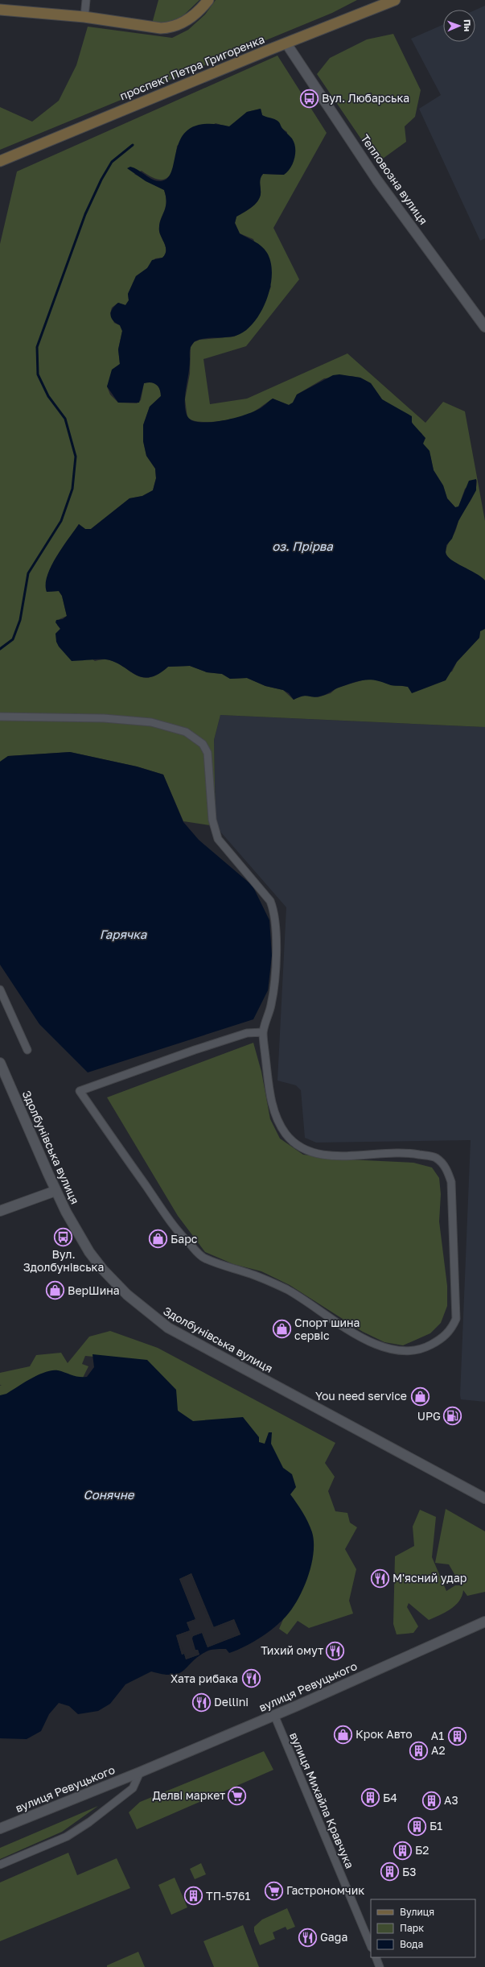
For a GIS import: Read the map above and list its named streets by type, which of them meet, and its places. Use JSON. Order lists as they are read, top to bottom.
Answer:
{
  "streets": {
    "main road": ["проспект Петра Григоренка"],
    "street": [
      "Тепловозна вулиця",
      "Здолбунівська вулиця",
      "вулиця Ревуцького",
      "вулиця Михайла Кравчука"
    ]
  },
  "crossings": [
    ["проспект Петра Григоренка", "Тепловозна вулиця"],
    ["вулиця Ревуцького", "вулиця Михайла Кравчука"]
  ],
  "water": ["оз. Прірва", "Гарячка", "Сонячне"],
  "places": {
    "bus stop": ["Вул. Любарська", "Вул. Здолбунівська"],
    "shop": [
      "Барс",
      "ВерШина",
      "Спорт шина сервіс",
      "You need service",
      "Крок Авто"
    ],
    "fuel station": ["UPG"],
    "restaurant": [
      "М'ясний удар",
      "Тихий омут",
      "Хата рибака",
      "Dellini",
      "Gaga"
    ],
    "building": [
      "А1",
      "А2",
      "Б4",
      "А3",
      "Б1",
      "Б2",
      "Б3",
      "ТП-5761"
    ],
    "supermarket": ["Делві маркет", "Гастрономчик"]
  },
  "legend": ["Вулиця", "Парк", "Вода"],
  "north": "right"
}
